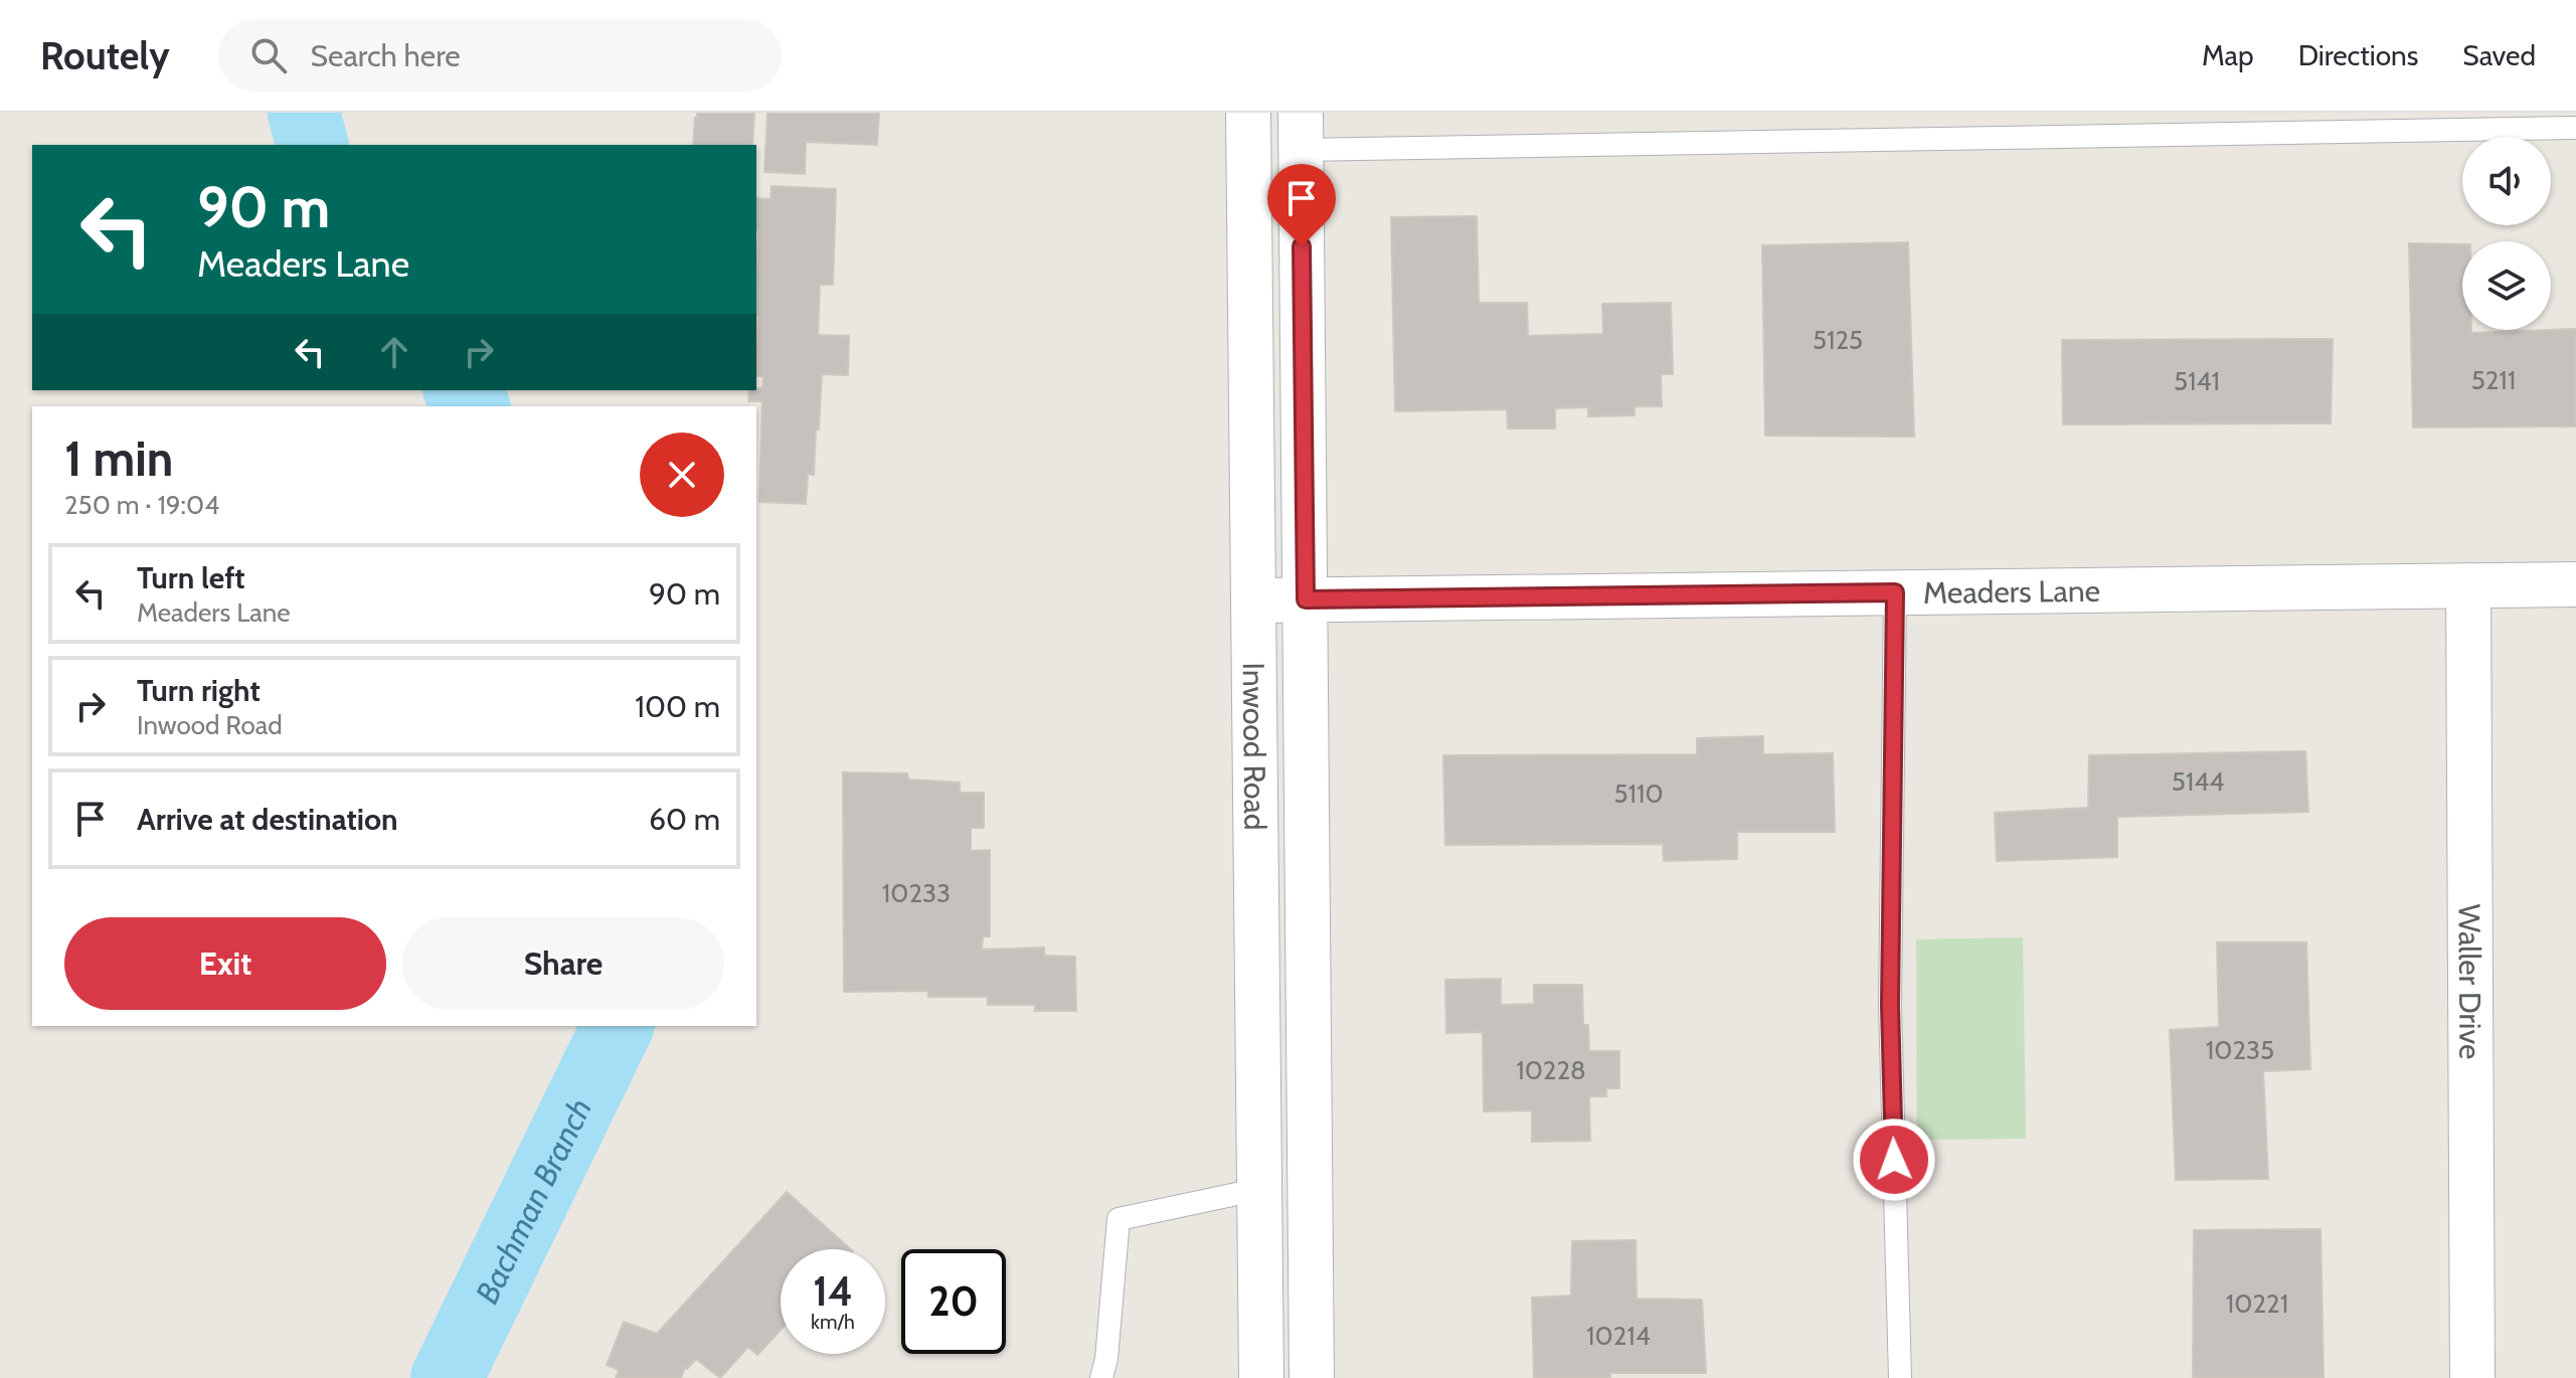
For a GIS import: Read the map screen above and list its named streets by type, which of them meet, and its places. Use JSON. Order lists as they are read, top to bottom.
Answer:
{
  "streets": {
    "main road": ["Meaders Lane", "Inwood Road", "Waller Drive"]
  },
  "crossings": [
    ["Meaders Lane", "Inwood Road"],
    ["Meaders Lane", "Waller Drive"]
  ],
  "water": ["Bachman Branch"],
  "house_numbers": [
    "5125",
    "5211",
    "5141",
    "5144",
    "5110",
    "10233",
    "10235",
    "10228",
    "10221",
    "10214"
  ],
  "page": {
    "header": "Routely",
    "search": "Search here",
    "nav": ["Map", "Directions", "Saved"],
    "turn": ["90 m", "Meaders Lane"],
    "heading": ["1 min", "250 m · 19:04"],
    "list": [
      {
        "name": "Turn left",
        "note": "Meaders Lane",
        "value": "90 m"
      },
      {
        "name": "Turn right",
        "note": "Inwood Road",
        "value": "100 m"
      },
      {
        "name": "Arrive at destination",
        "value": "60 m"
      }
    ],
    "buttons": ["Exit", "Share"],
    "speed": "14 km/h",
    "limit": "20"
  }
}
